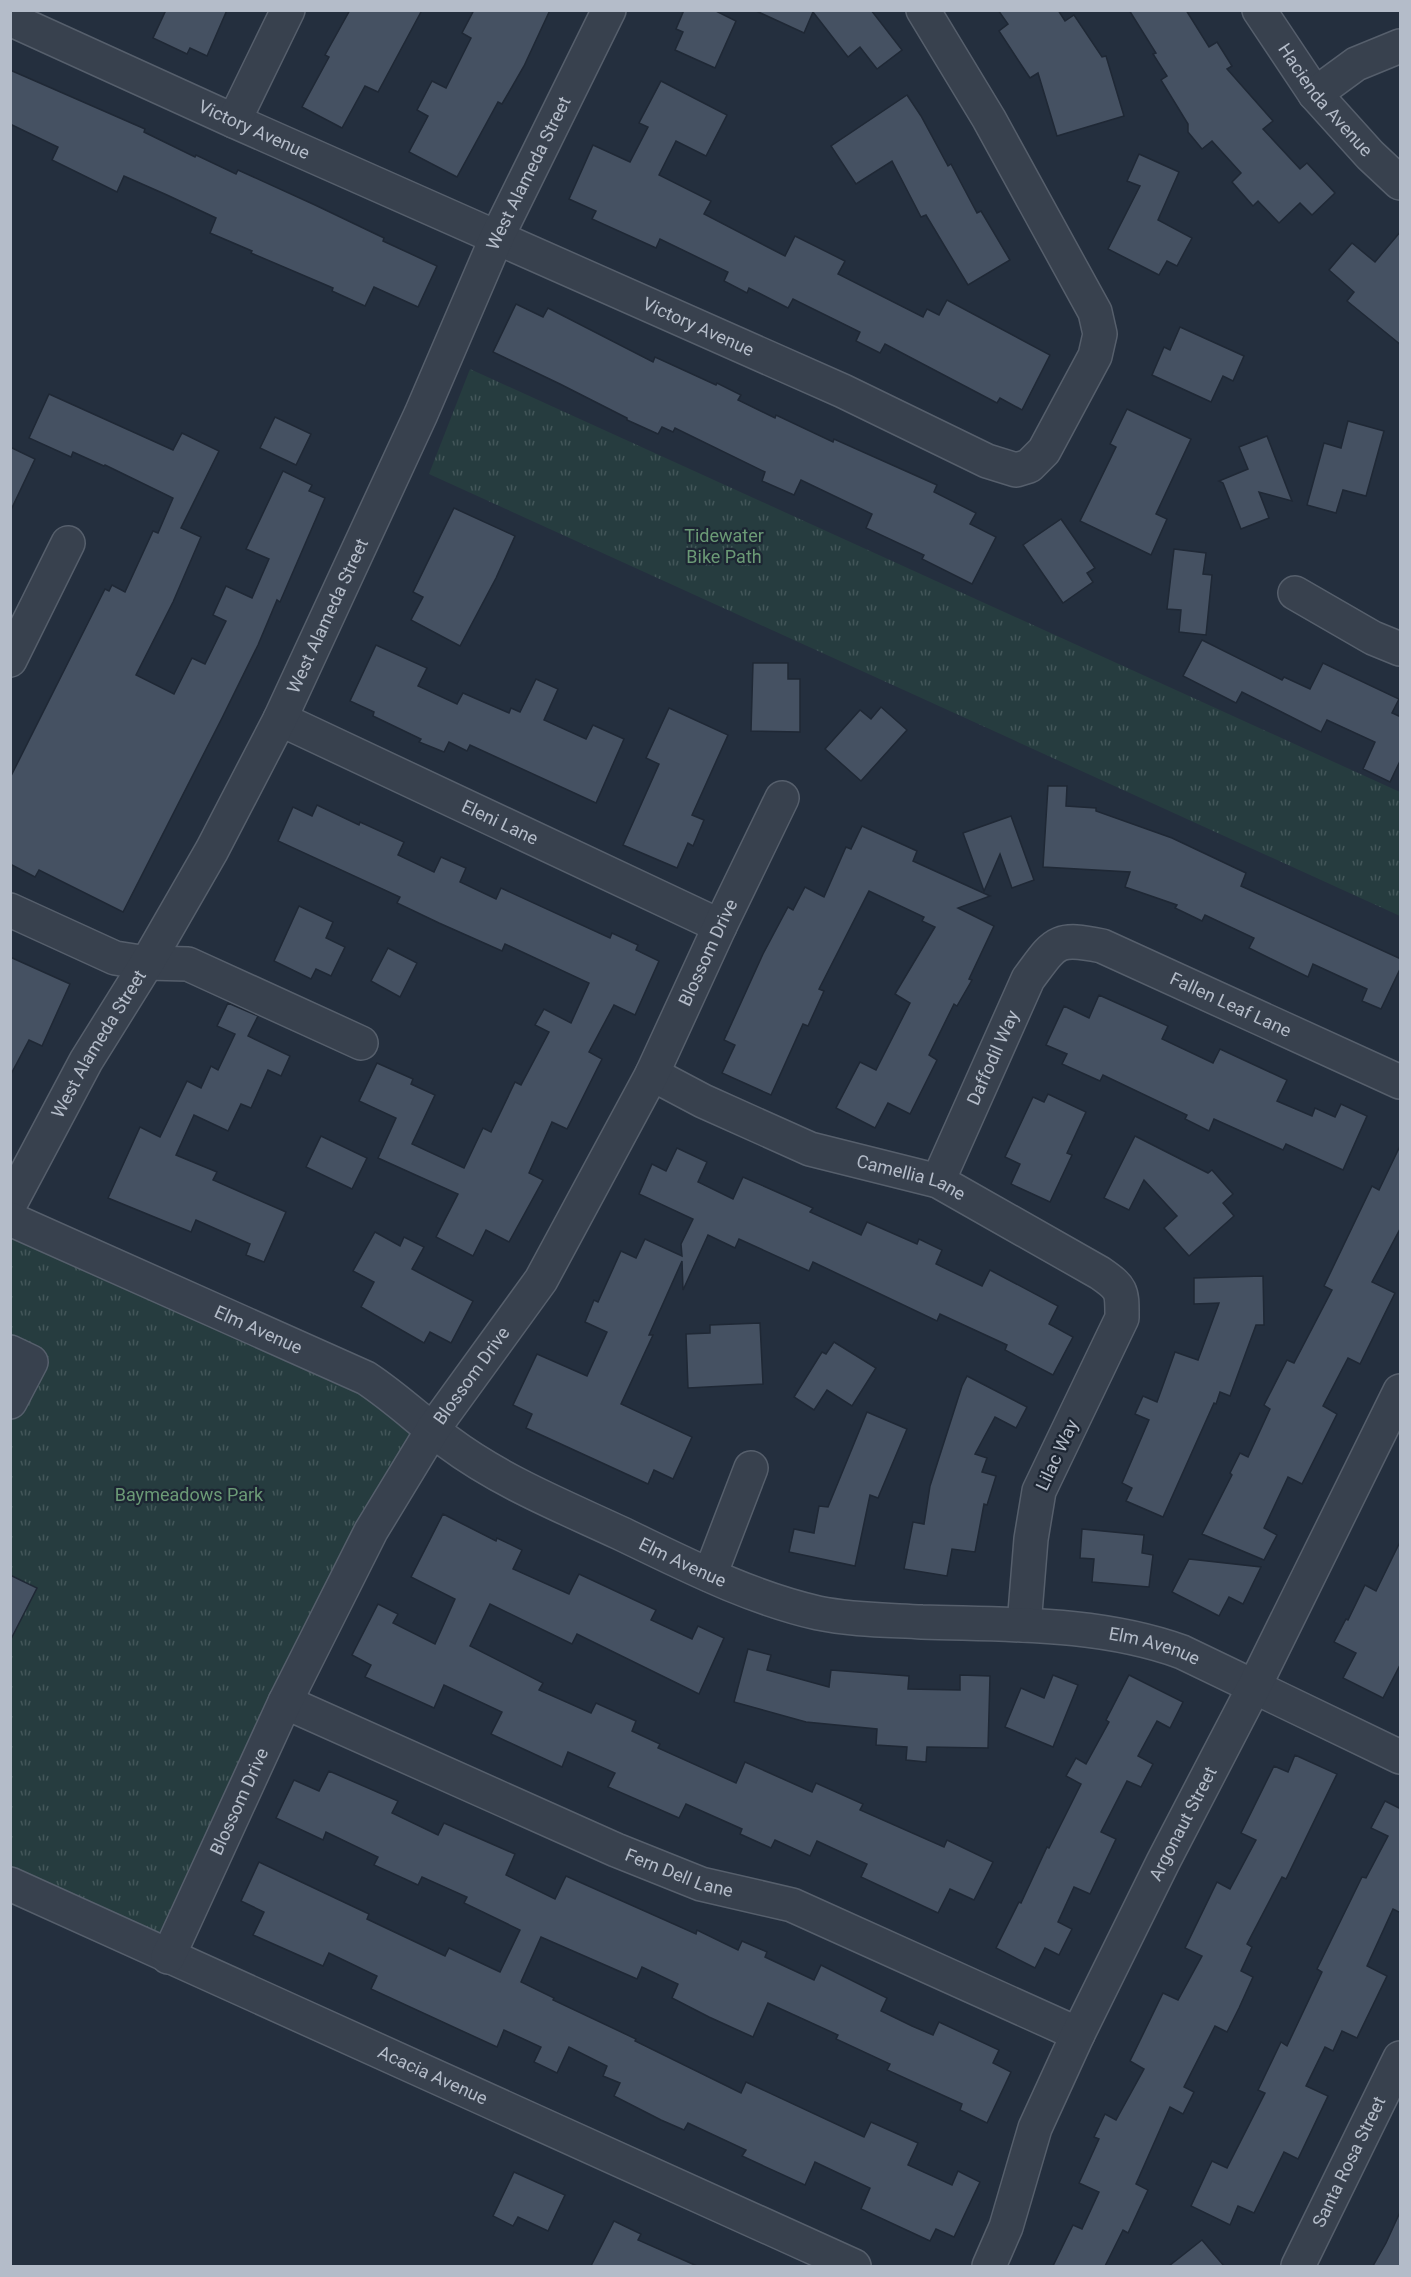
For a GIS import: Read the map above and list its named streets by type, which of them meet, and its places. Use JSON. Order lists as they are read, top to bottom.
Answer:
{
  "streets": {
    "street": [
      "Hacienda Avenue",
      "Victory Avenue",
      "West Alameda Street",
      "Eleni Lane",
      "Blossom Drive",
      "Fallen Leaf Lane",
      "Daffodil Way",
      "Camellia Lane",
      "Elm Avenue",
      "Lilac Way",
      "Argonaut Street",
      "Fern Dell Lane",
      "Acacia Avenue",
      "Santa Rosa Street"
    ]
  },
  "crossings": [
    ["Victory Avenue", "West Alameda Street"],
    ["West Alameda Street", "Eleni Lane"],
    ["Eleni Lane", "Blossom Drive"],
    ["Blossom Drive", "Camellia Lane"],
    ["Blossom Drive", "Elm Avenue"],
    ["Blossom Drive", "Fern Dell Lane"],
    ["Blossom Drive", "Acacia Avenue"],
    ["Fallen Leaf Lane", "Daffodil Way"],
    ["Daffodil Way", "Camellia Lane"],
    ["Camellia Lane", "Lilac Way"],
    ["Elm Avenue", "Lilac Way"],
    ["Elm Avenue", "Argonaut Street"],
    ["Argonaut Street", "Fern Dell Lane"]
  ],
  "parks": ["Tidewater Bike Path", "Baymeadows Park"]
}
